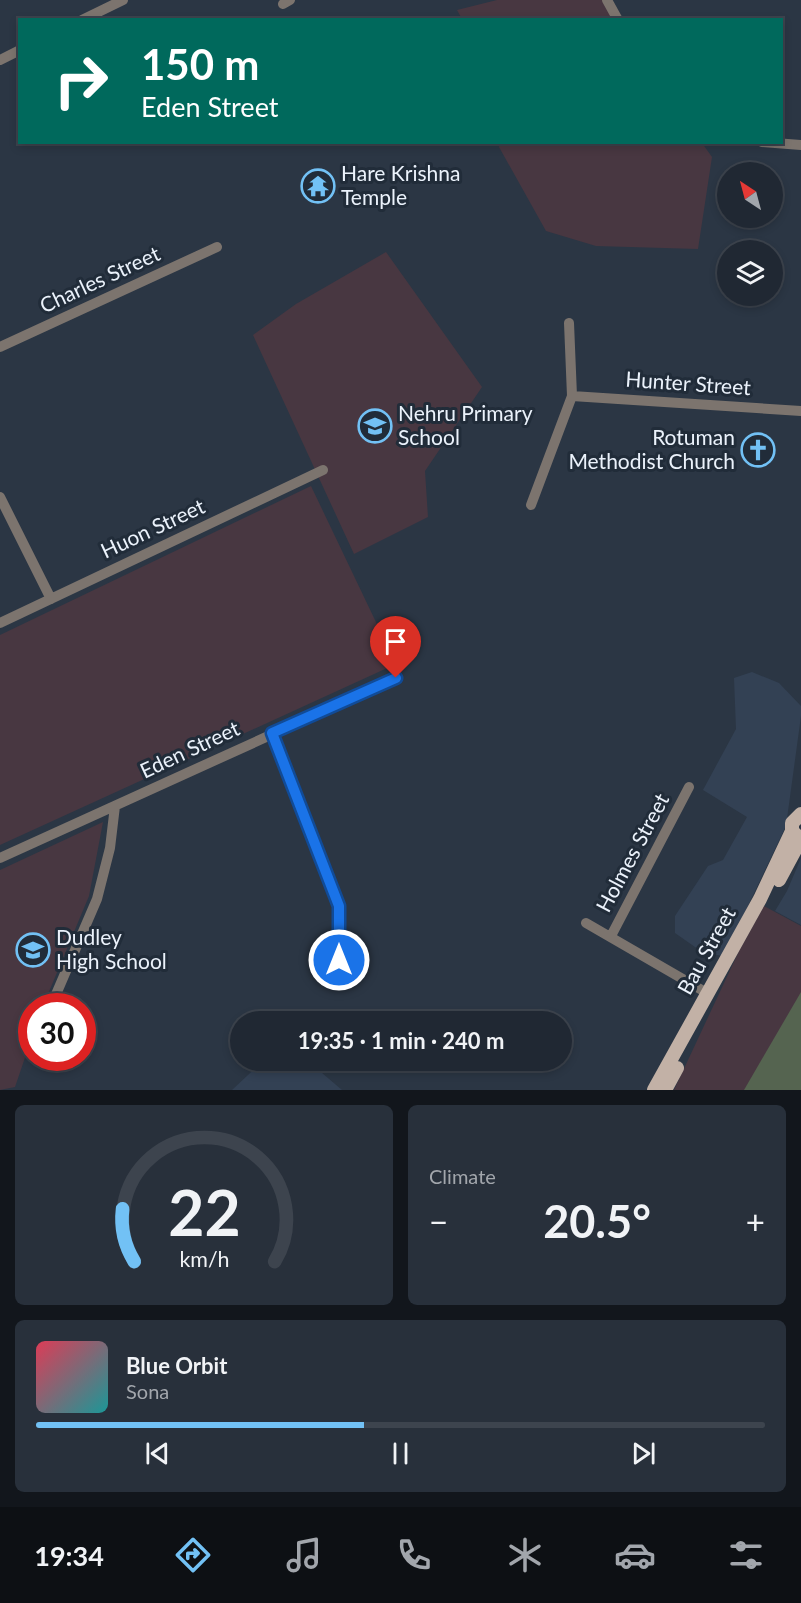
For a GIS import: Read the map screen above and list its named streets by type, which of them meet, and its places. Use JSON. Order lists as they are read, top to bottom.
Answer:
{
  "streets": {
    "main road": ["Bau Street"],
    "street": [
      "Charles Street",
      "Hunter Street",
      "Huon Street",
      "Eden Street",
      "Holmes Street"
    ]
  },
  "places": {
    "temple": ["Hare Krishna Temple"],
    "school or university": ["Nehru Primary School", "Dudley High School"],
    "church": ["Rotuman Methodist Church"]
  },
  "north": "top left",
  "page": {
    "turn": ["150 m", "Eden Street"],
    "limit": "30",
    "trip": "19:35 · 1 min · 240 m",
    "tile": "Climate",
    "heat": ["−", "20.5°", "+"],
    "song": ["Blue Orbit", "Sona"],
    "tabs": "19:34",
    "gauge": ["22", "km/h"]
  }
}
